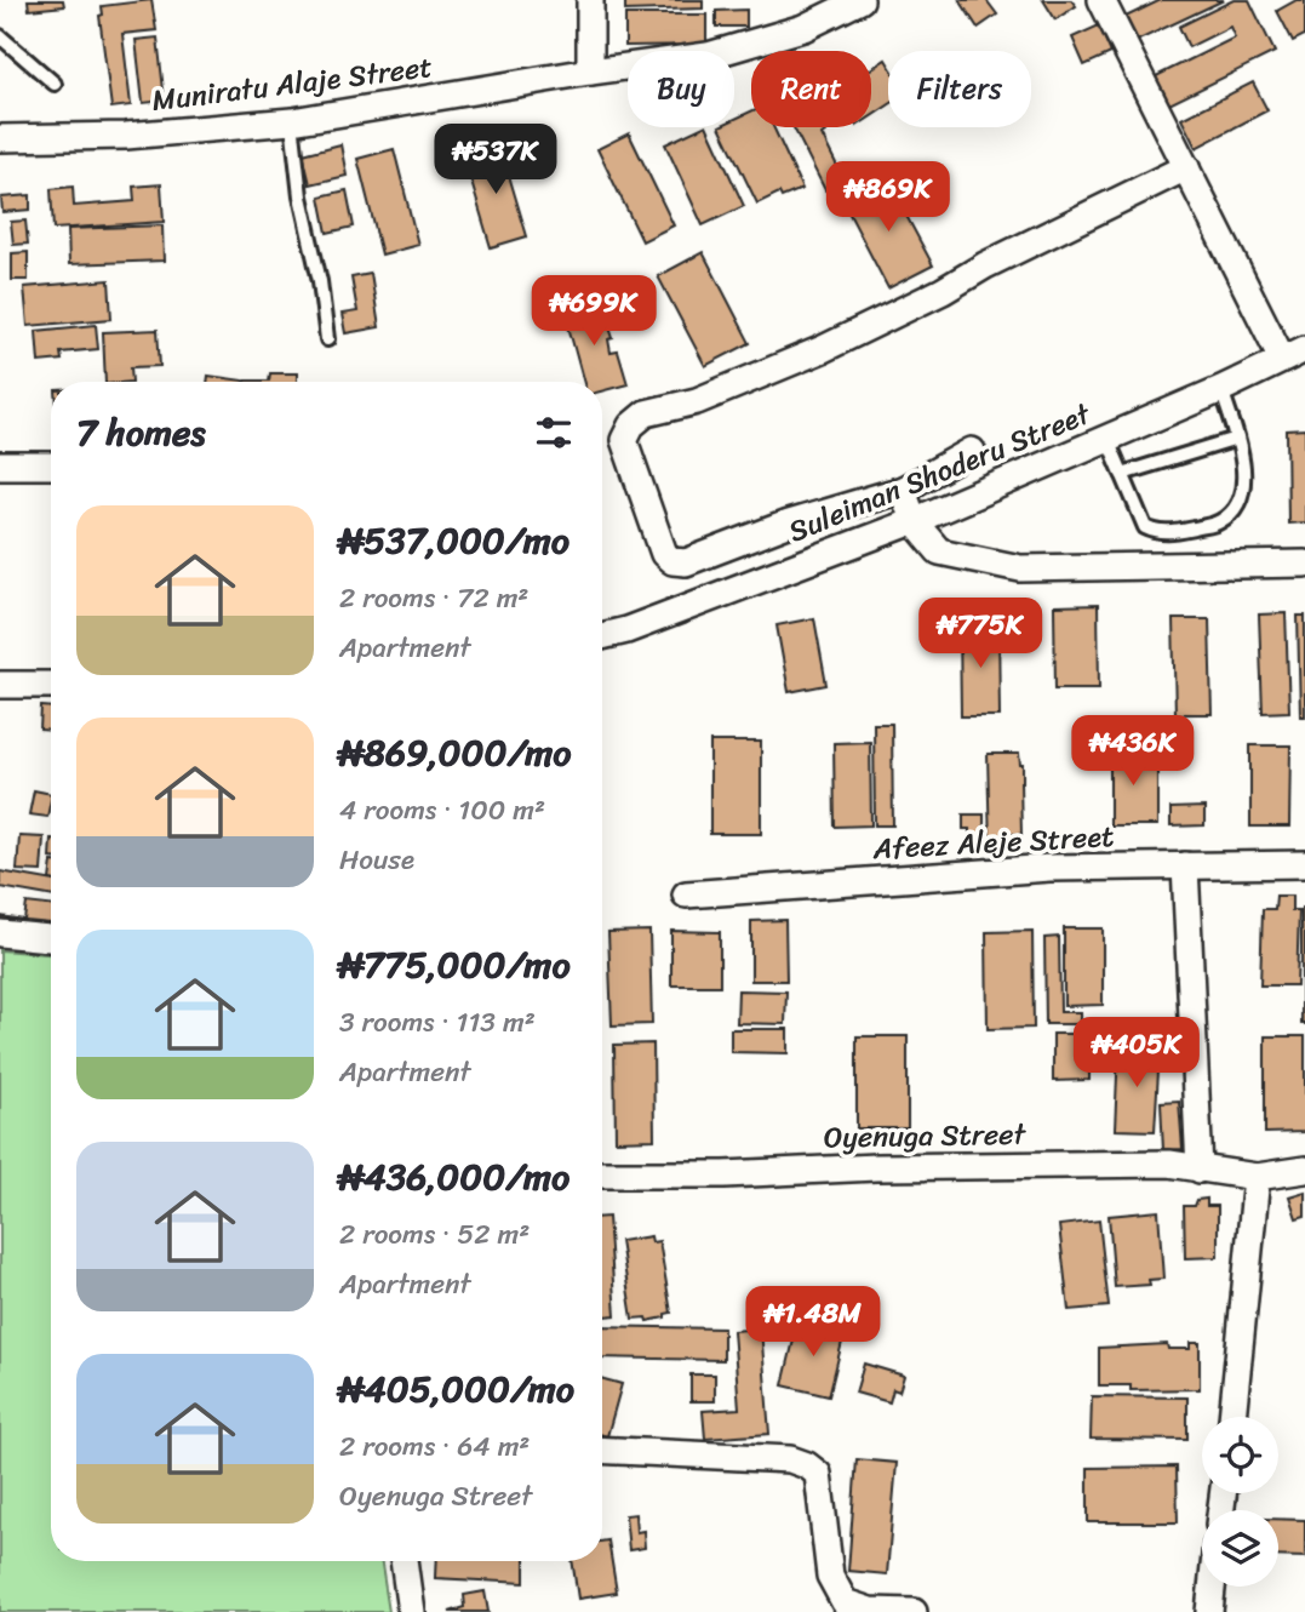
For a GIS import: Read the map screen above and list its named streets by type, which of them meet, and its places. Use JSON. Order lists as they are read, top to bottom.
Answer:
{
  "streets": {
    "street": [
      "Muniratu Alaje Street",
      "Suleiman Shoderu Street",
      "Afeez Aleje Street",
      "Oyenuga Street"
    ]
  },
  "page": {
    "chip": ["Buy", "Rent", "Filters"],
    "price": [
      "₦537K",
      "₦869K",
      "₦699K",
      "₦775K",
      "₦436K",
      "₦405K",
      "₦1.48M"
    ],
    "heading": "7 homes",
    "list": [
      {
        "name": "₦537,000/mo",
        "note": "2 rooms · 72 m² · Apartment"
      },
      {
        "name": "₦869,000/mo",
        "note": "4 rooms · 100 m² · House"
      },
      {
        "name": "₦775,000/mo",
        "note": "3 rooms · 113 m² · Apartment"
      },
      {
        "name": "₦436,000/mo",
        "note": "2 rooms · 52 m² · Apartment"
      },
      {
        "name": "₦405,000/mo",
        "note": "2 rooms · 64 m² · Oyenuga Street"
      }
    ]
  }
}
